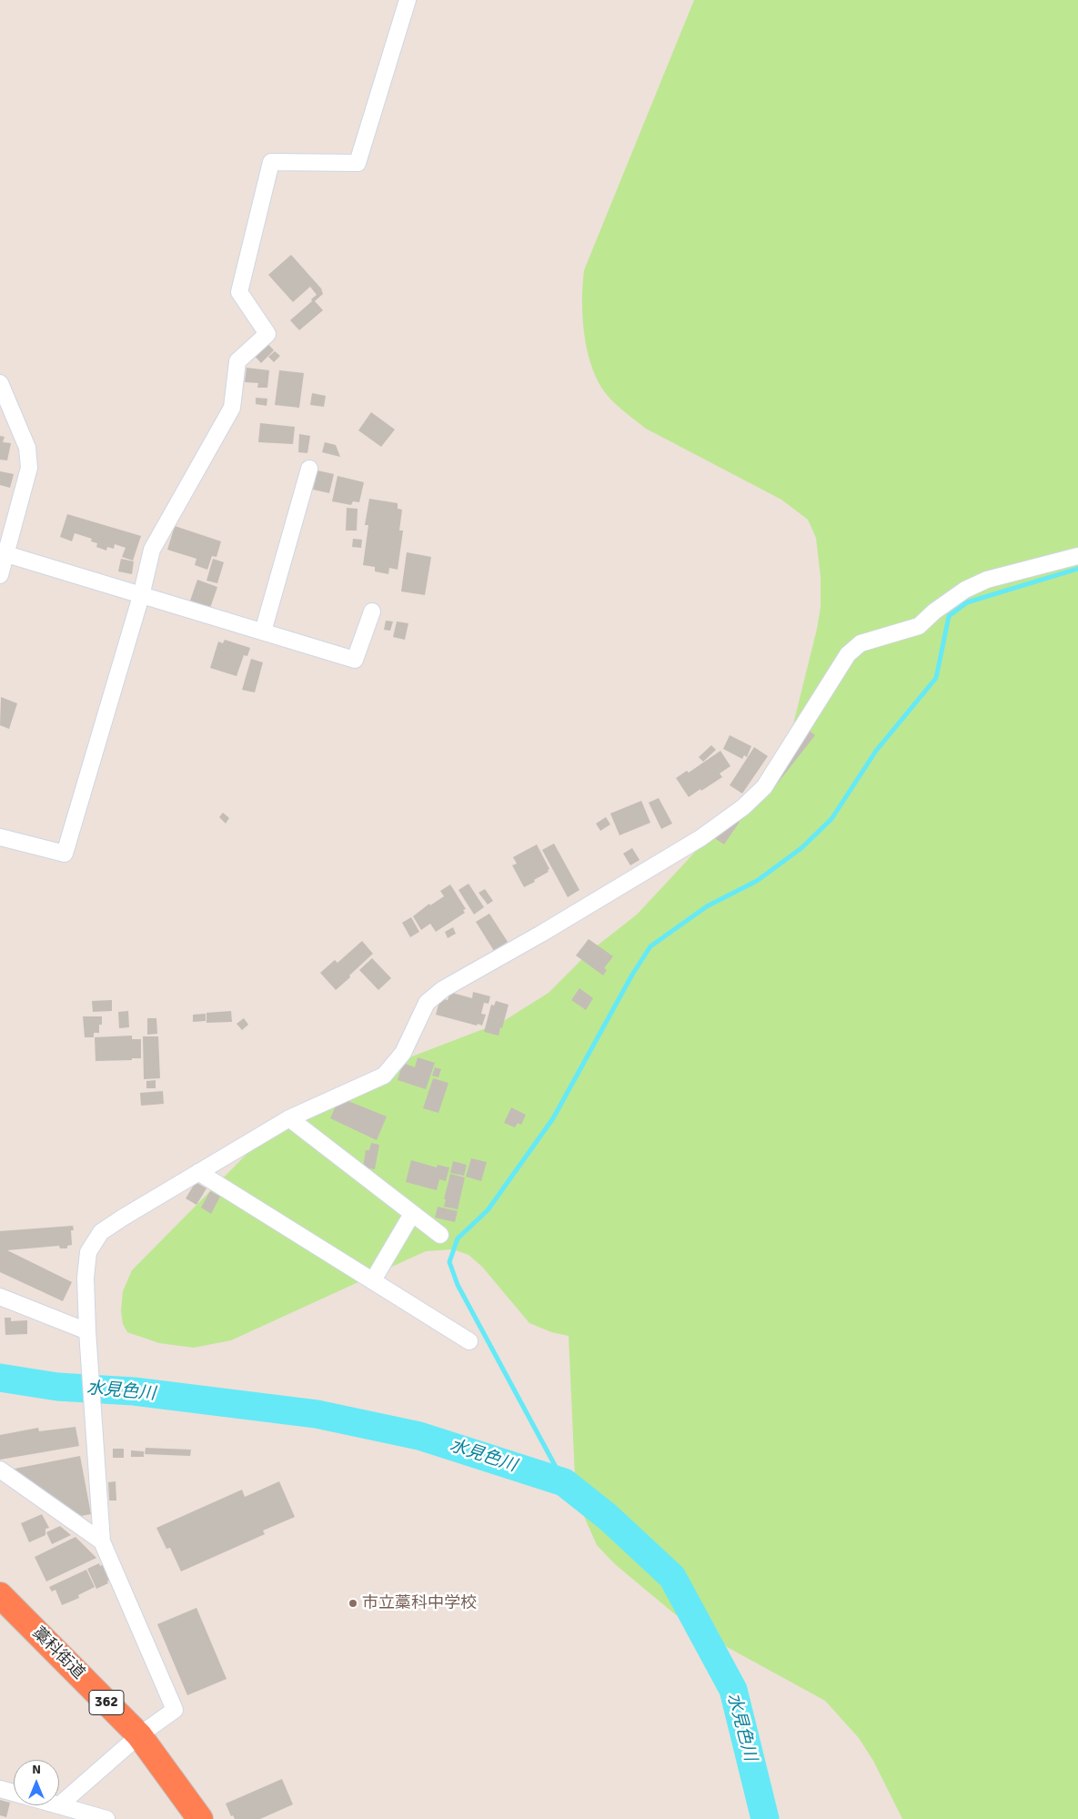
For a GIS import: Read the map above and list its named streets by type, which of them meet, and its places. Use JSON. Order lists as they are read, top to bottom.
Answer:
{
  "streets": {
    "highway": ["藁科街道", "362"]
  },
  "water": ["水見色川"],
  "places": ["市立藁科中学校"],
  "north": "top"
}
